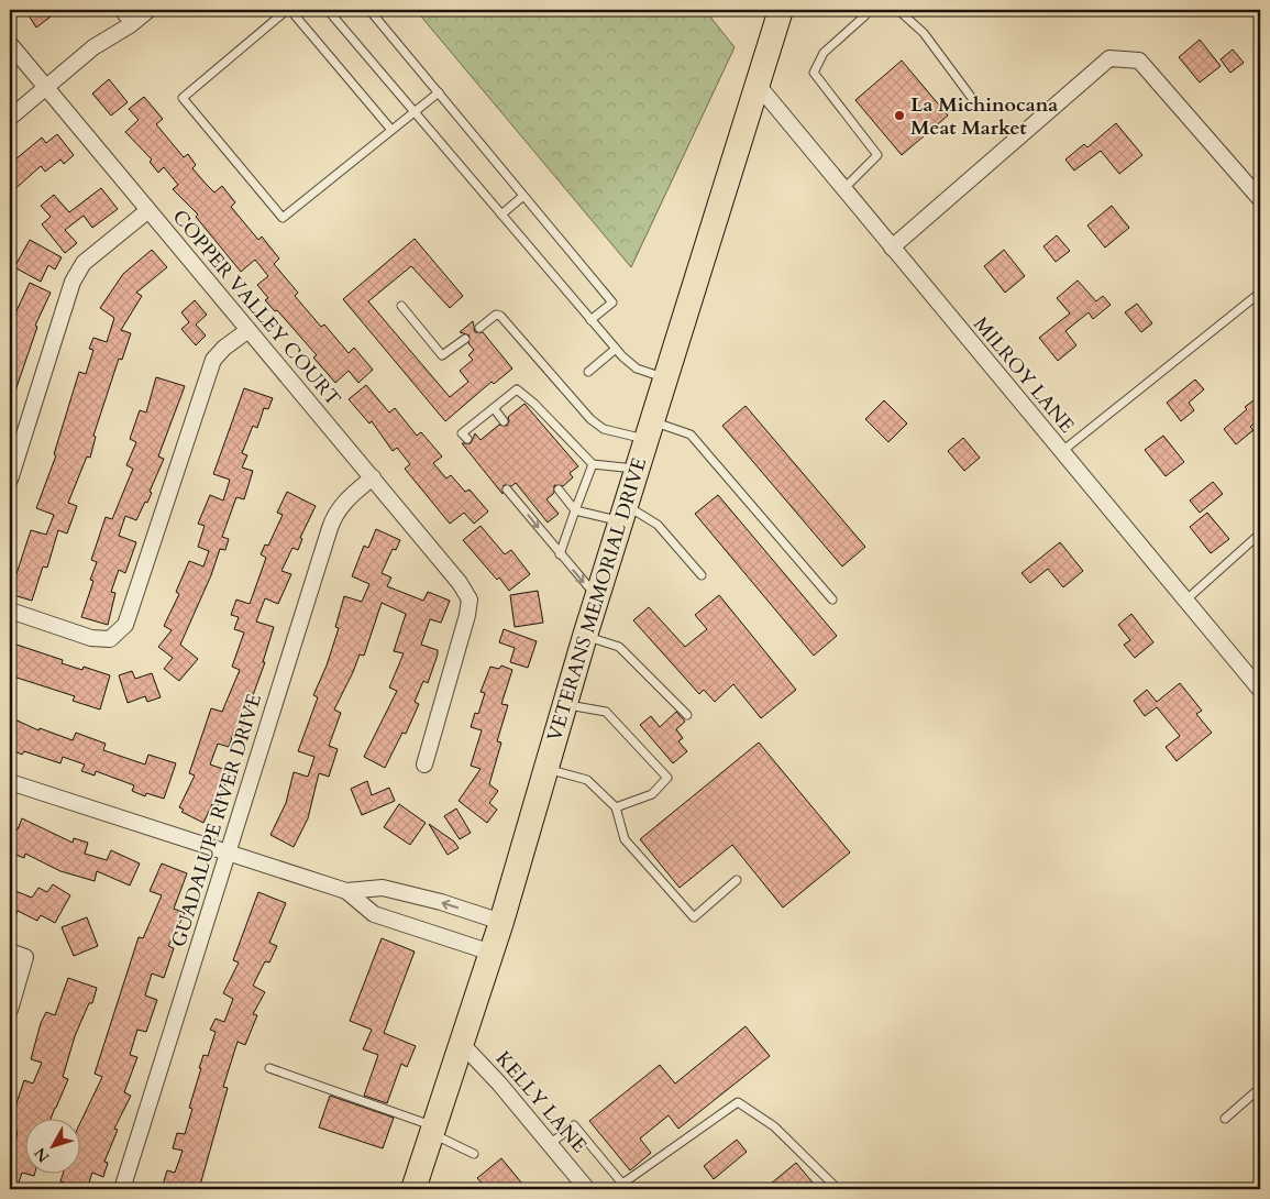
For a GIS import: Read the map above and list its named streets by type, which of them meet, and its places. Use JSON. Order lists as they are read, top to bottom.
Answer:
{
  "streets": {
    "main road": ["VETERANS MEMORIAL DRIVE"],
    "street": [
      "COPPER VALLEY COURT",
      "MILROY LANE",
      "GUADALUPE RIVER DRIVE",
      "KELLY LANE"
    ]
  },
  "crossings": [
    ["COPPER VALLEY COURT", "GUADALUPE RIVER DRIVE"],
    ["MILROY LANE", "VETERANS MEMORIAL DRIVE"],
    ["VETERANS MEMORIAL DRIVE", "KELLY LANE"]
  ],
  "places": ["La Michinocana Meat Market"],
  "north": "bottom left"
}
